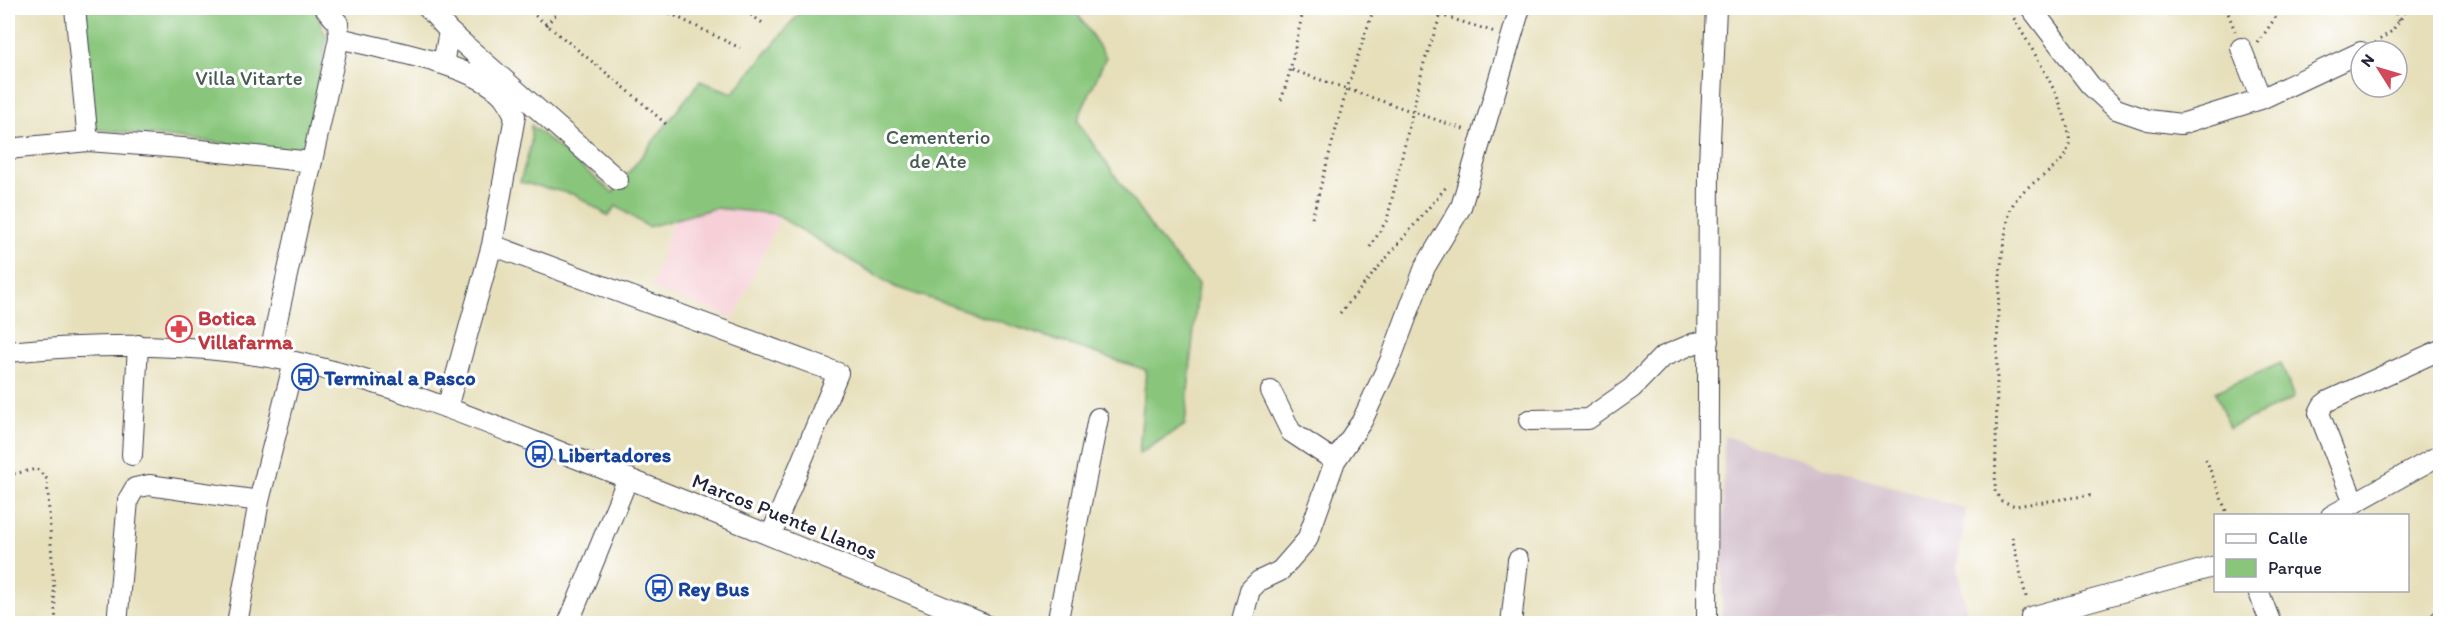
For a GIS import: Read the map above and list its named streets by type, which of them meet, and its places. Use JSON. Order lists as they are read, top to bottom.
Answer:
{
  "streets": {
    "street": ["Marcos Puente Llanos"]
  },
  "parks": ["Villa Vitarte", "Cementerio de Ate"],
  "places": {
    "pharmacy": ["Botica Villafarma"],
    "bus stop": ["Terminal a Pasco", "Libertadores", "Rey Bus"]
  },
  "legend": ["Calle", "Parque"],
  "north": "top left"
}
